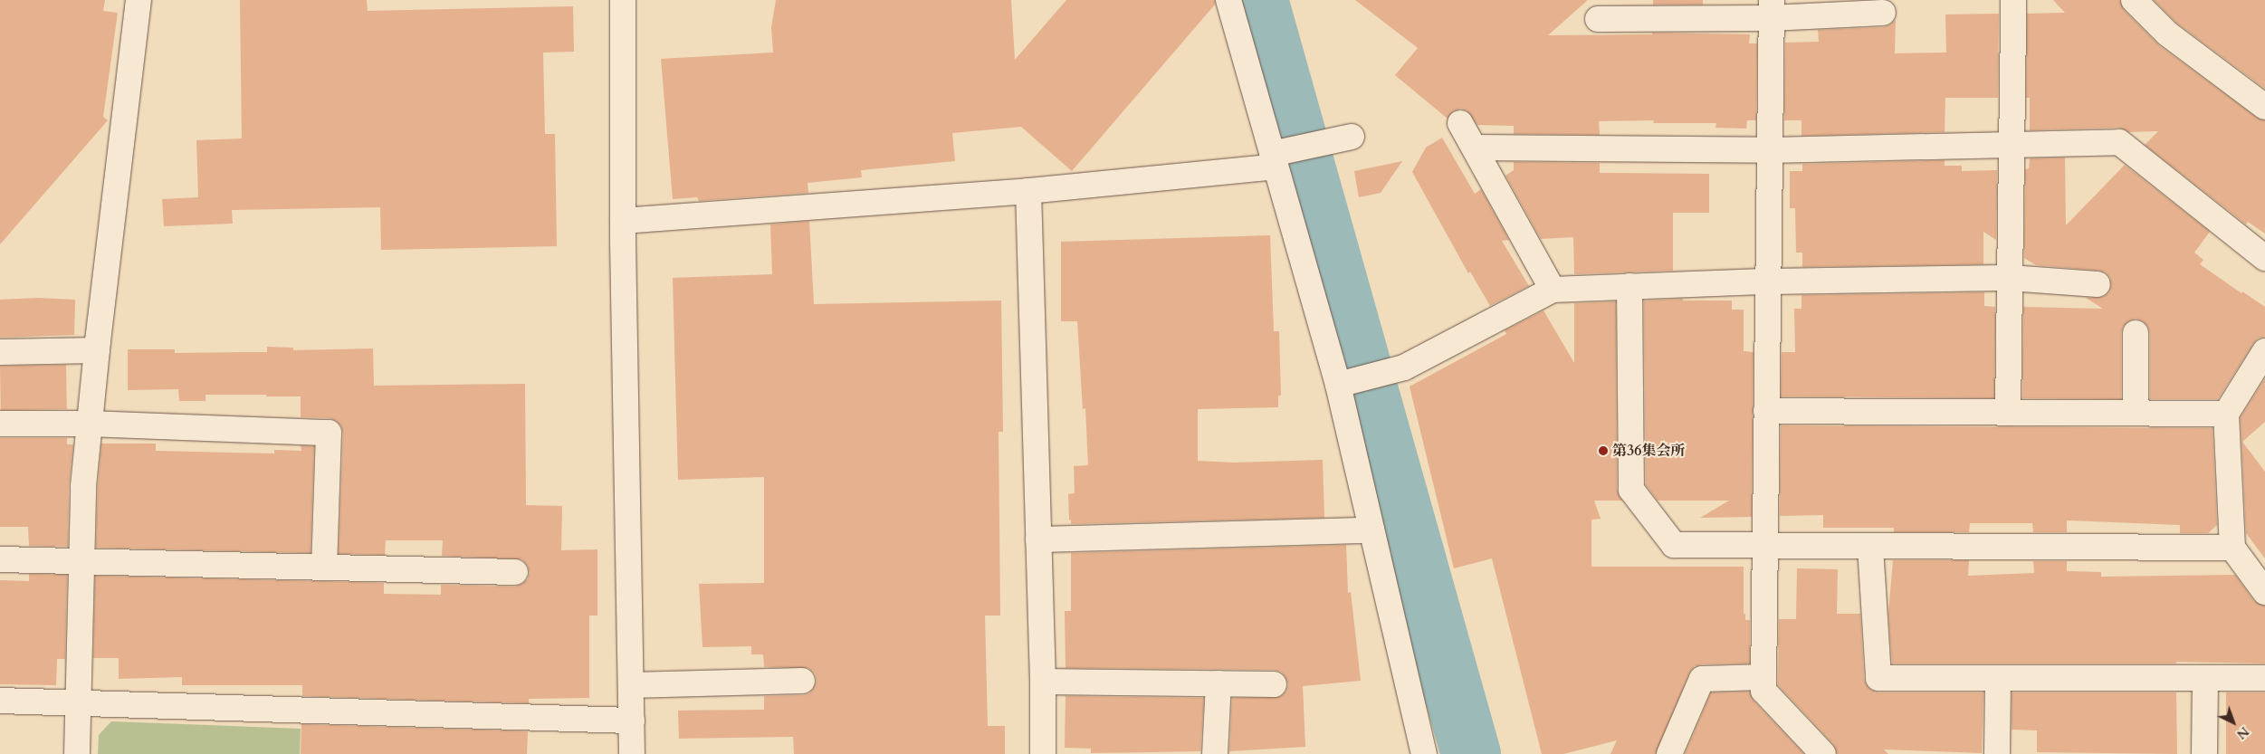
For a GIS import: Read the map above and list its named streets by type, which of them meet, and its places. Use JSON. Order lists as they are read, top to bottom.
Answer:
{
  "places": ["第36集会所"],
  "north": "bottom right"
}
